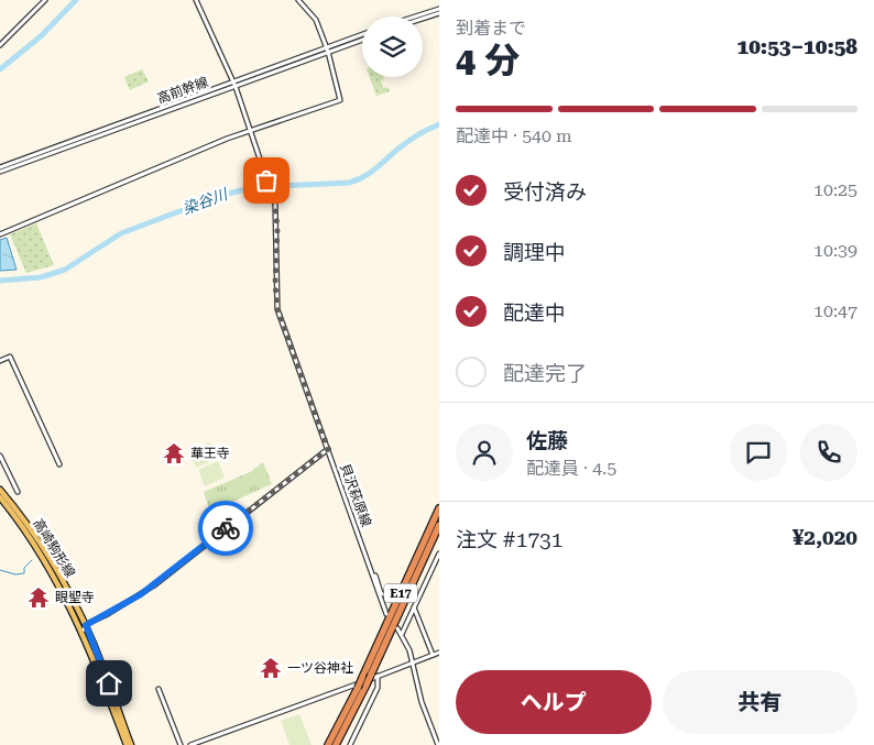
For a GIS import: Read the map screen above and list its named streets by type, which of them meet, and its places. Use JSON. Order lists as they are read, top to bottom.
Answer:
{
  "streets": {
    "highway": ["E17"],
    "main road": ["高崎駒形線"],
    "street": ["高前幹線", "貝沢萩原線"]
  },
  "crossings": [
    ["高前幹線", "貝沢萩原線"]
  ],
  "water": ["染谷川"],
  "places": {
    "temple": ["華王寺", "眼聖寺", "一ツ谷神社"]
  },
  "page": {
    "heading": ["4 分", "到着まで", "10:53–10:58"],
    "panel": [
      "佐藤",
      "配達員 · 4.5",
      "注文 #1731",
      "¥2,020"
    ],
    "bar": "配達中 · 540 m",
    "list": [
      ["受付済み", "10:25"],
      ["調理中", "10:39"],
      ["配達中", "10:47"],
      "配達完了"
    ],
    "buttons": ["ヘルプ", "共有"]
  }
}
